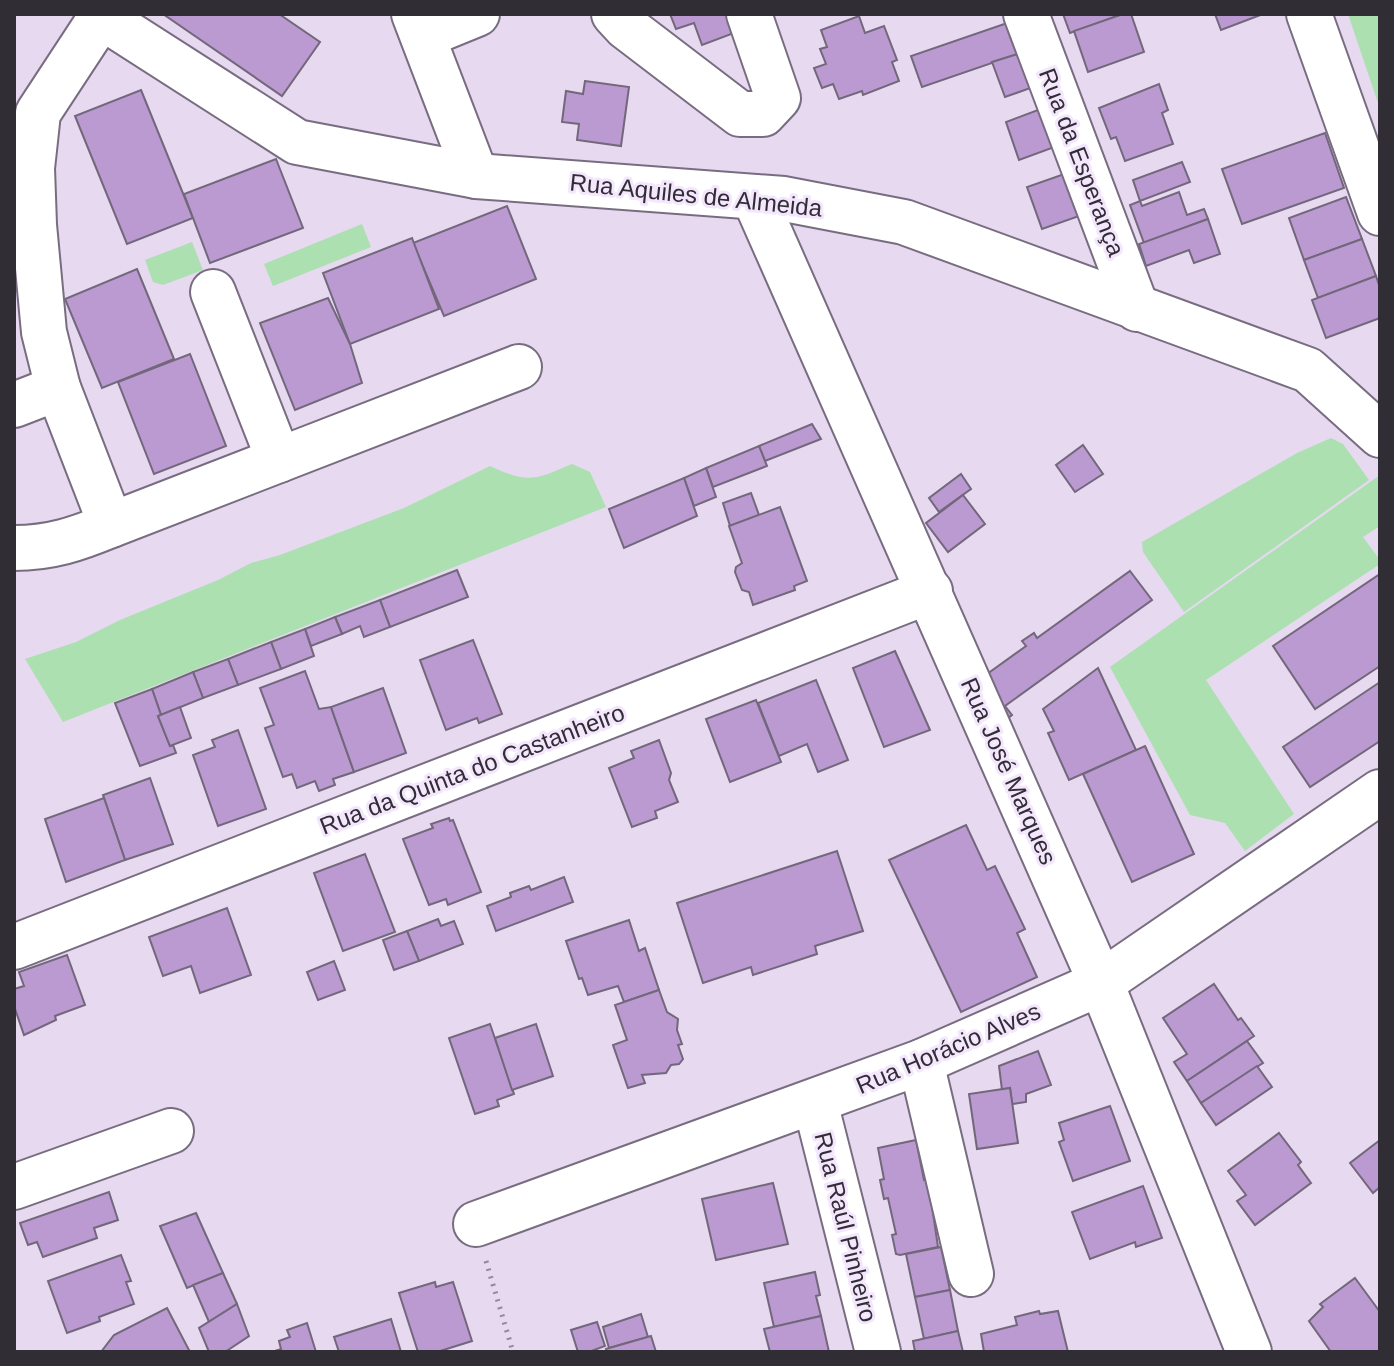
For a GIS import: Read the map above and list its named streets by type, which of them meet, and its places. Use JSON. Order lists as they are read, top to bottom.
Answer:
{
  "streets": {
    "street": [
      "Rua da Esperança",
      "Rua Aquiles de Almeida",
      "Rua da Quinta do Castanheiro",
      "Rua José Marques",
      "Rua Horácio Alves",
      "Rua Raúl Pinheiro"
    ]
  },
  "crossings": [
    ["Rua da Esperança", "Rua Aquiles de Almeida"],
    ["Rua Aquiles de Almeida", "Rua José Marques"],
    ["Rua da Quinta do Castanheiro", "Rua José Marques"],
    ["Rua José Marques", "Rua Horácio Alves"],
    ["Rua Horácio Alves", "Rua Raúl Pinheiro"]
  ]
}
